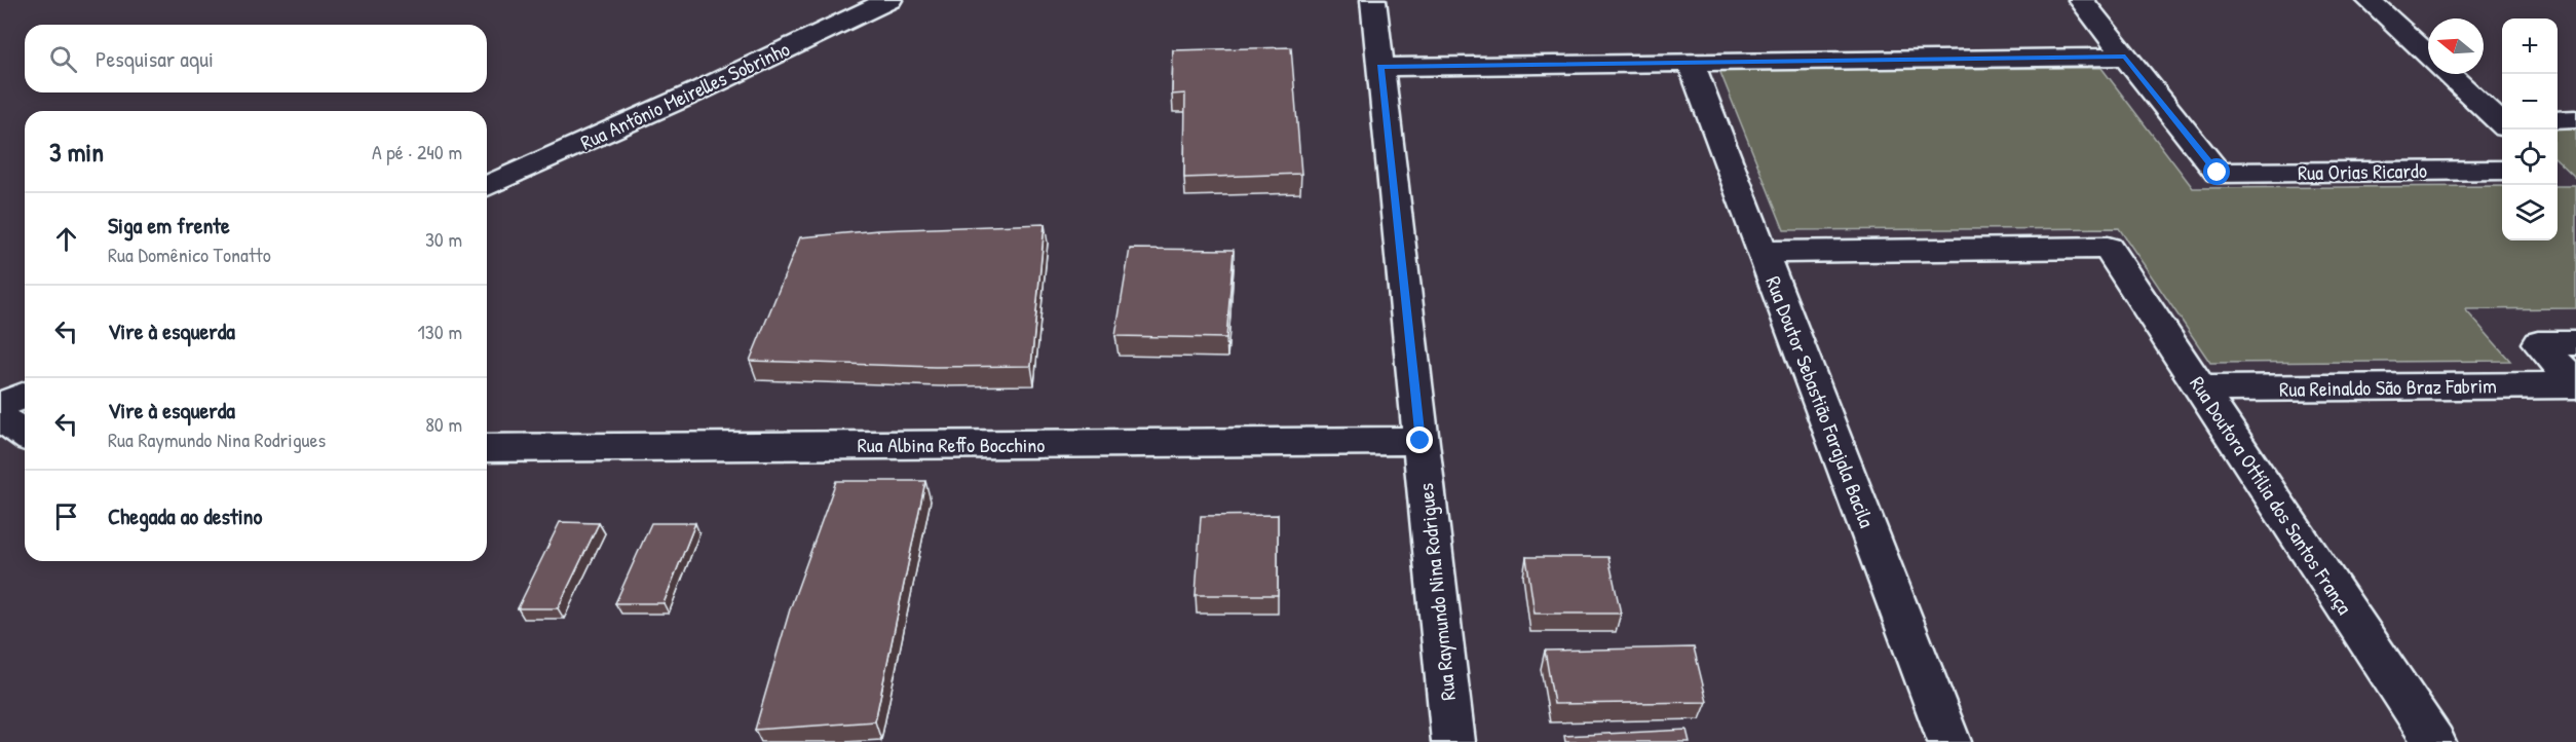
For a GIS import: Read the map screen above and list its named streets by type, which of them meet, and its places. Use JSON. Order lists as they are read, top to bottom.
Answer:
{
  "streets": {
    "street": [
      "Rua Antônio Meirelles Sobrinho",
      "Rua Orias Ricardo",
      "Rua Reinaldo São Braz Fabrim",
      "Rua Doutor Sebastião Farajala Bacila",
      "Rua Albina Reffo Bocchino",
      "Rua Doutora Ottília dos Santos França",
      "Rua Raymundo Nina Rodrigues"
    ]
  },
  "crossings": [
    ["Rua Reinaldo São Braz Fabrim", "Rua Doutora Ottília dos Santos França"],
    ["Rua Doutor Sebastião Farajala Bacila", "Rua Doutora Ottília dos Santos França"],
    ["Rua Albina Reffo Bocchino", "Rua Raymundo Nina Rodrigues"]
  ],
  "north": "left",
  "page": {
    "map_buttons": ["+", "−"],
    "search": "Pesquisar aqui",
    "heading": ["3 min", "A pé · 240 m"],
    "list": [
      ["Siga em frente", "Rua Domênico Tonatto", "30 m"],
      ["Vire à esquerda", "130 m"],
      ["Vire à esquerda", "Rua Raymundo Nina Rodrigues", "80 m"],
      "Chegada ao destino"
    ]
  }
}
